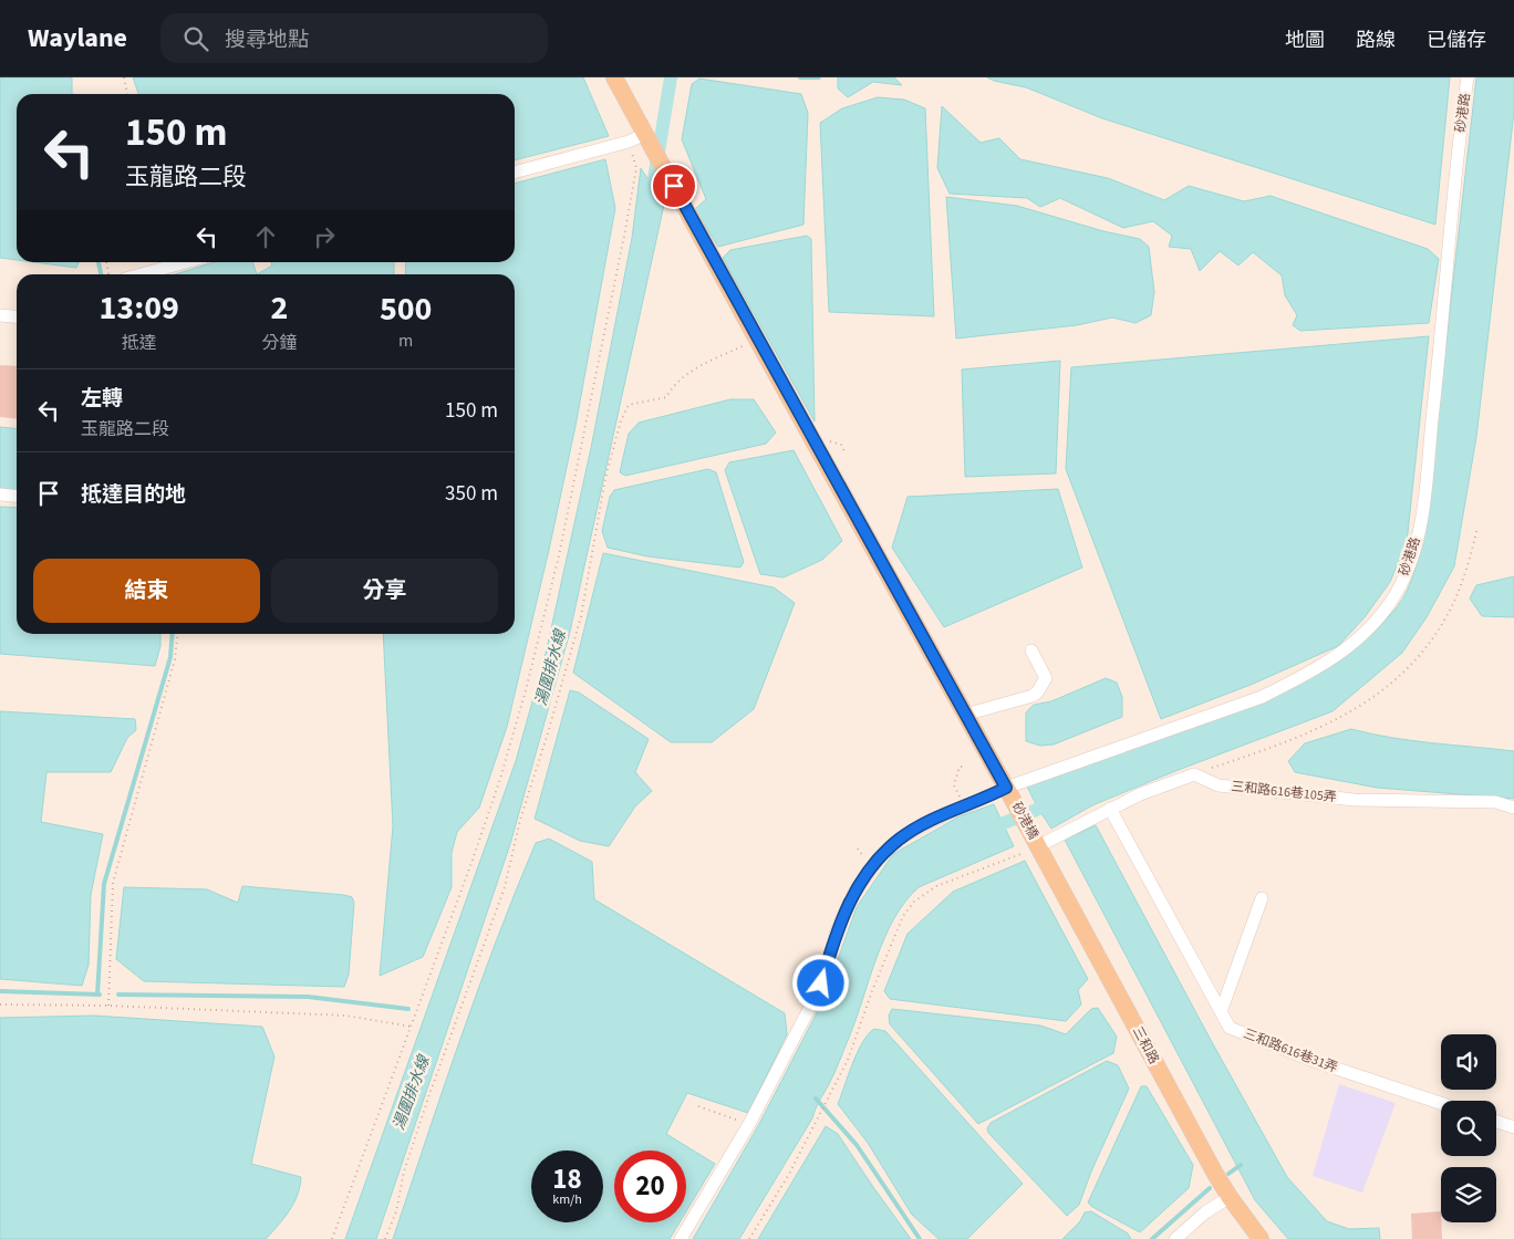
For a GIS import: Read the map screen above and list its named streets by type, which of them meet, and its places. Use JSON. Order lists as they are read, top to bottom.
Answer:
{
  "streets": {
    "main road": ["砂港橋", "三和路"],
    "street": ["砂港路", "三和路616巷105弄", "三和路616巷31弄"]
  },
  "crossings": [
    ["砂港路", "砂港橋"],
    ["砂港橋", "三和路"]
  ],
  "water": ["湯圍排水線"],
  "page": {
    "header": "Waylane",
    "search": "搜尋地點",
    "nav": ["地圖", "路線", "已儲存"],
    "turn": ["150 m", "玉龍路二段"],
    "eta": [
      "13:09",
      "抵達",
      "2",
      "分鐘",
      "500",
      "m"
    ],
    "list": [
      {
        "name": "左轉",
        "note": "玉龍路二段",
        "value": "150 m"
      },
      {
        "name": "抵達目的地",
        "value": "350 m"
      }
    ],
    "buttons": ["結束", "分享"],
    "speed": "18 km/h",
    "limit": "20"
  }
}
